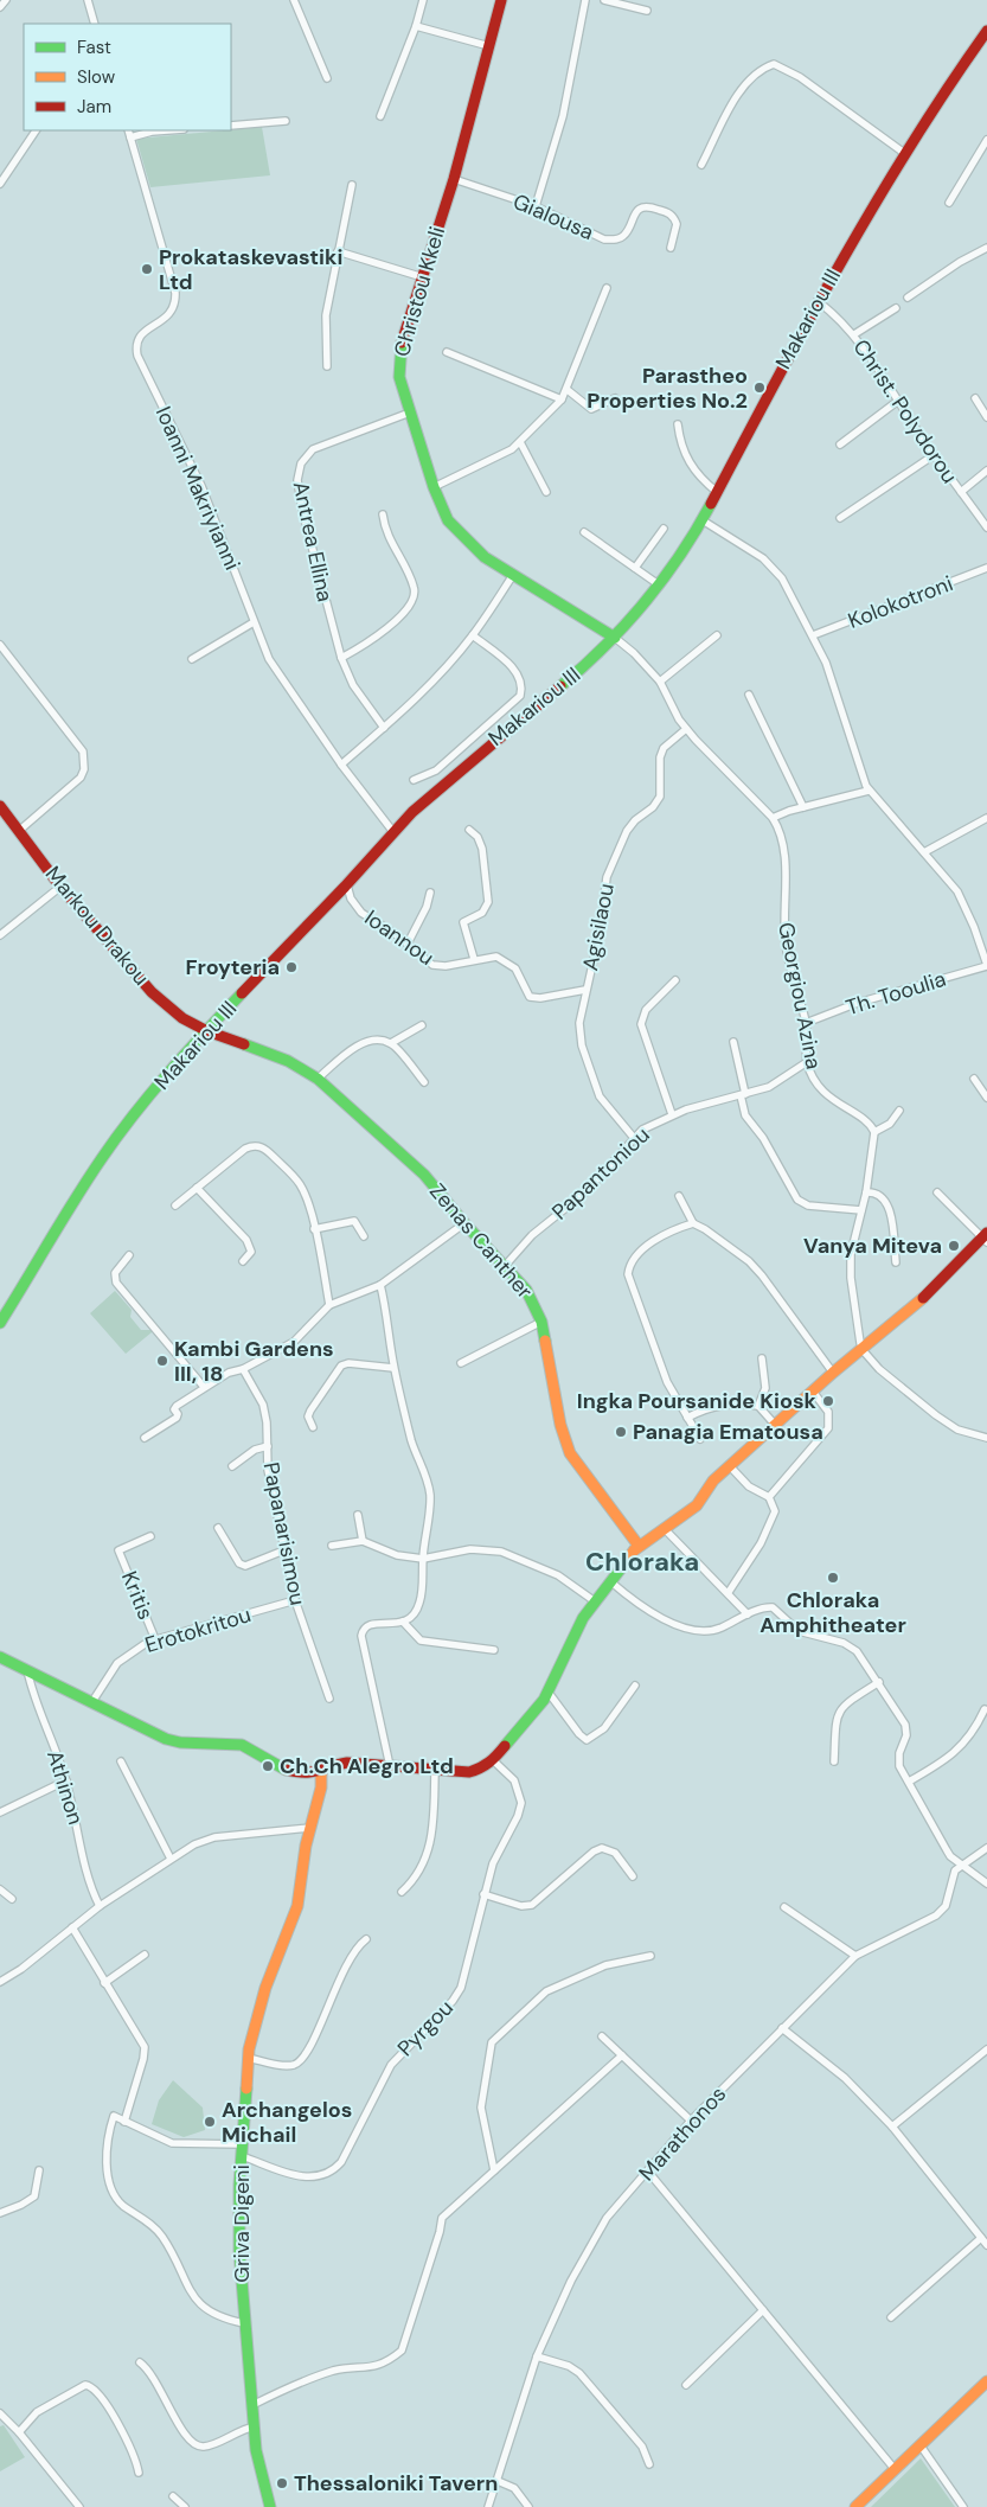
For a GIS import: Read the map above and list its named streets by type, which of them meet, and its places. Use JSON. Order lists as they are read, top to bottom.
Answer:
{
  "streets": {
    "main road": [
      "Christou Kkeli",
      "Makariou III",
      "Markou Drakou",
      "Zenas Canther",
      "Griva Digeni"
    ],
    "street": [
      "Gialousa",
      "Christ. Polydorou",
      "Ioanni Makriyianni",
      "Antrea Ellina",
      "Kolokotroni",
      "Agisilaou",
      "Ioannou",
      "Th. Tooulia",
      "Georgiou Azina",
      "Papantoniou",
      "Papanarisimou",
      "Kritis",
      "Erotokritou",
      "Athinon",
      "Pyrgou",
      "Marathonos"
    ]
  },
  "crossings": [
    ["Gialousa", "Christou Kkeli"],
    ["Christou Kkeli", "Makariou III"],
    ["Christou Kkeli", "Antrea Ellina"],
    ["Christou Kkeli", "Georgiou Azina"],
    ["Makariou III", "Christ. Polydorou"],
    ["Makariou III", "Ioanni Makriyianni"],
    ["Makariou III", "Markou Drakou"],
    ["Makariou III", "Ioannou"],
    ["Makariou III", "Georgiou Azina"],
    ["Makariou III", "Zenas Canther"],
    ["Markou Drakou", "Zenas Canther"],
    ["Agisilaou", "Ioannou"],
    ["Agisilaou", "Georgiou Azina"],
    ["Agisilaou", "Papantoniou"],
    ["Th. Tooulia", "Georgiou Azina"],
    ["Georgiou Azina", "Papantoniou"],
    ["Papantoniou", "Zenas Canther"],
    ["Papanarisimou", "Erotokritou"],
    ["Kritis", "Erotokritou"],
    ["Pyrgou", "Griva Digeni"]
  ],
  "districts": ["Chloraka"],
  "places": [
    "Prokataskevastiki Ltd",
    "Parastheo Properties No.2",
    "Froyteria",
    "Vanya Miteva",
    "Kambi Gardens III, 18",
    "Ingka Poursanide Kiosk",
    "Panagia Ematousa",
    "Chloraka Amphitheater",
    "Ch.Ch Alegro Ltd",
    "Archangelos Michail",
    "Thessaloniki Tavern"
  ],
  "legend": ["Fast", "Slow", "Jam"]
}
